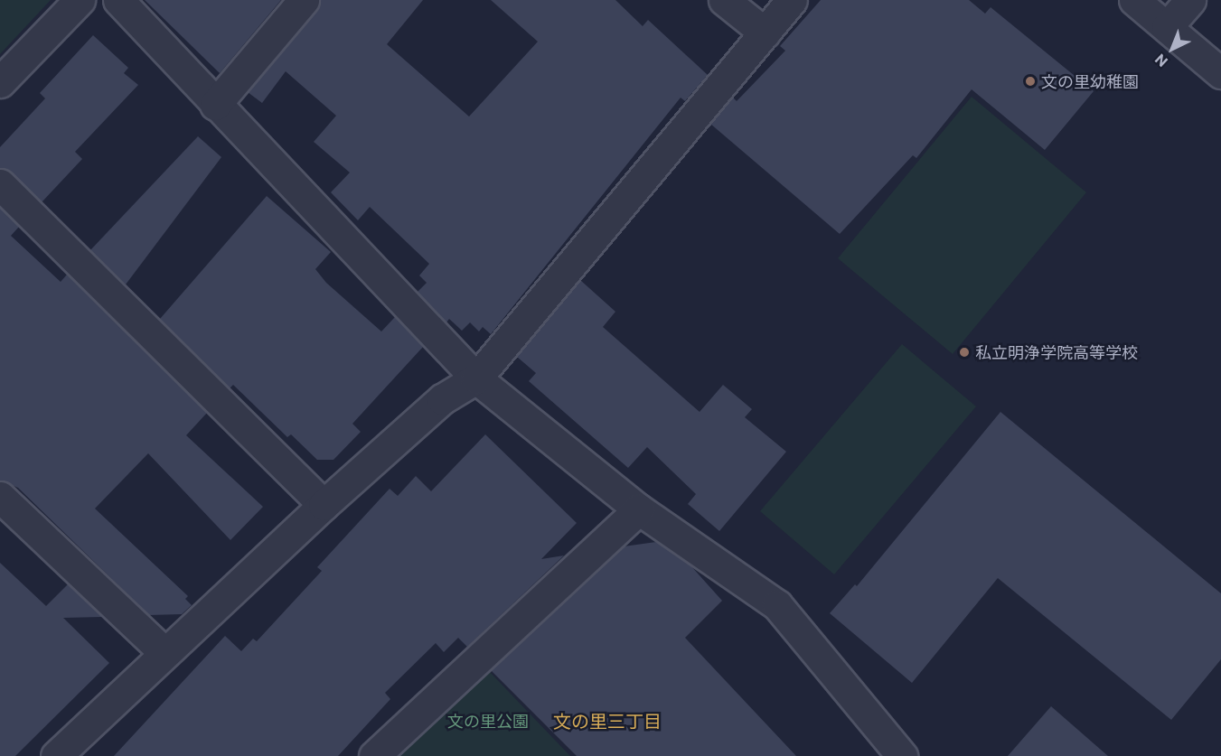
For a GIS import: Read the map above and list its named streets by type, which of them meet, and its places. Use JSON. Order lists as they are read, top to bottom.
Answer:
{
  "districts": ["文の里三丁目"],
  "parks": ["文の里公園"],
  "places": ["文の里幼稚園", "私立明浄学院高等学校"],
  "north": "bottom left"
}
